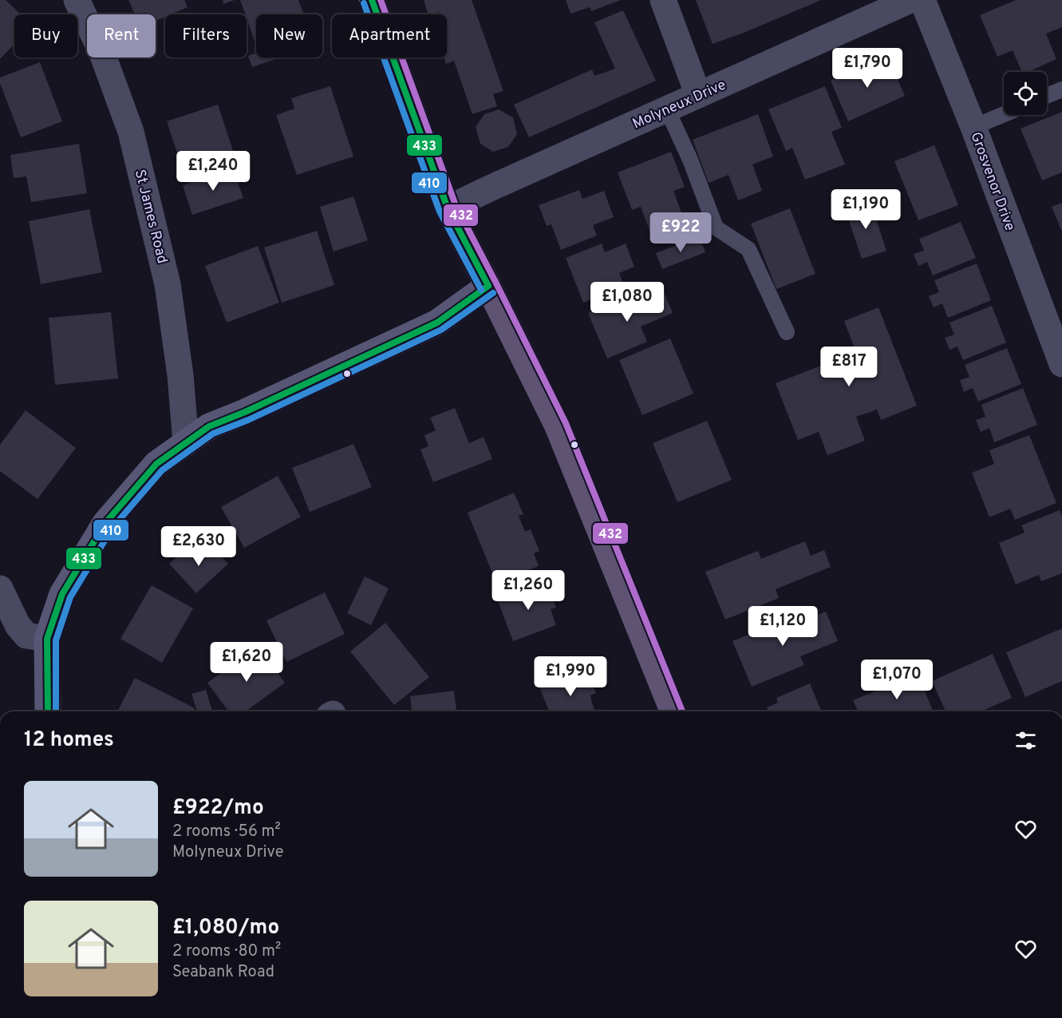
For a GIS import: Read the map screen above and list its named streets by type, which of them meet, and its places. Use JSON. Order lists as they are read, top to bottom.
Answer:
{
  "streets": {
    "street": ["Molyneux Drive", "Grosvenor Drive", "St James Road"]
  },
  "lines": ["transit line 433", "transit line 432", "transit line 410"],
  "page": {
    "chip": [
      "Buy",
      "Rent",
      "Filters",
      "New",
      "Apartment"
    ],
    "price": [
      "£1,790",
      "£1,240",
      "£1,190",
      "£922",
      "£1,080",
      "£817",
      "£2,630",
      "£1,260",
      "£1,120",
      "£1,620",
      "£1,990",
      "£1,070"
    ],
    "heading": "12 homes",
    "list": [
      {
        "name": "£922/mo",
        "note": "2 rooms · 56 m² · Molyneux Drive"
      },
      {
        "name": "£1,080/mo",
        "note": "2 rooms · 80 m² · Seabank Road"
      }
    ]
  }
}
